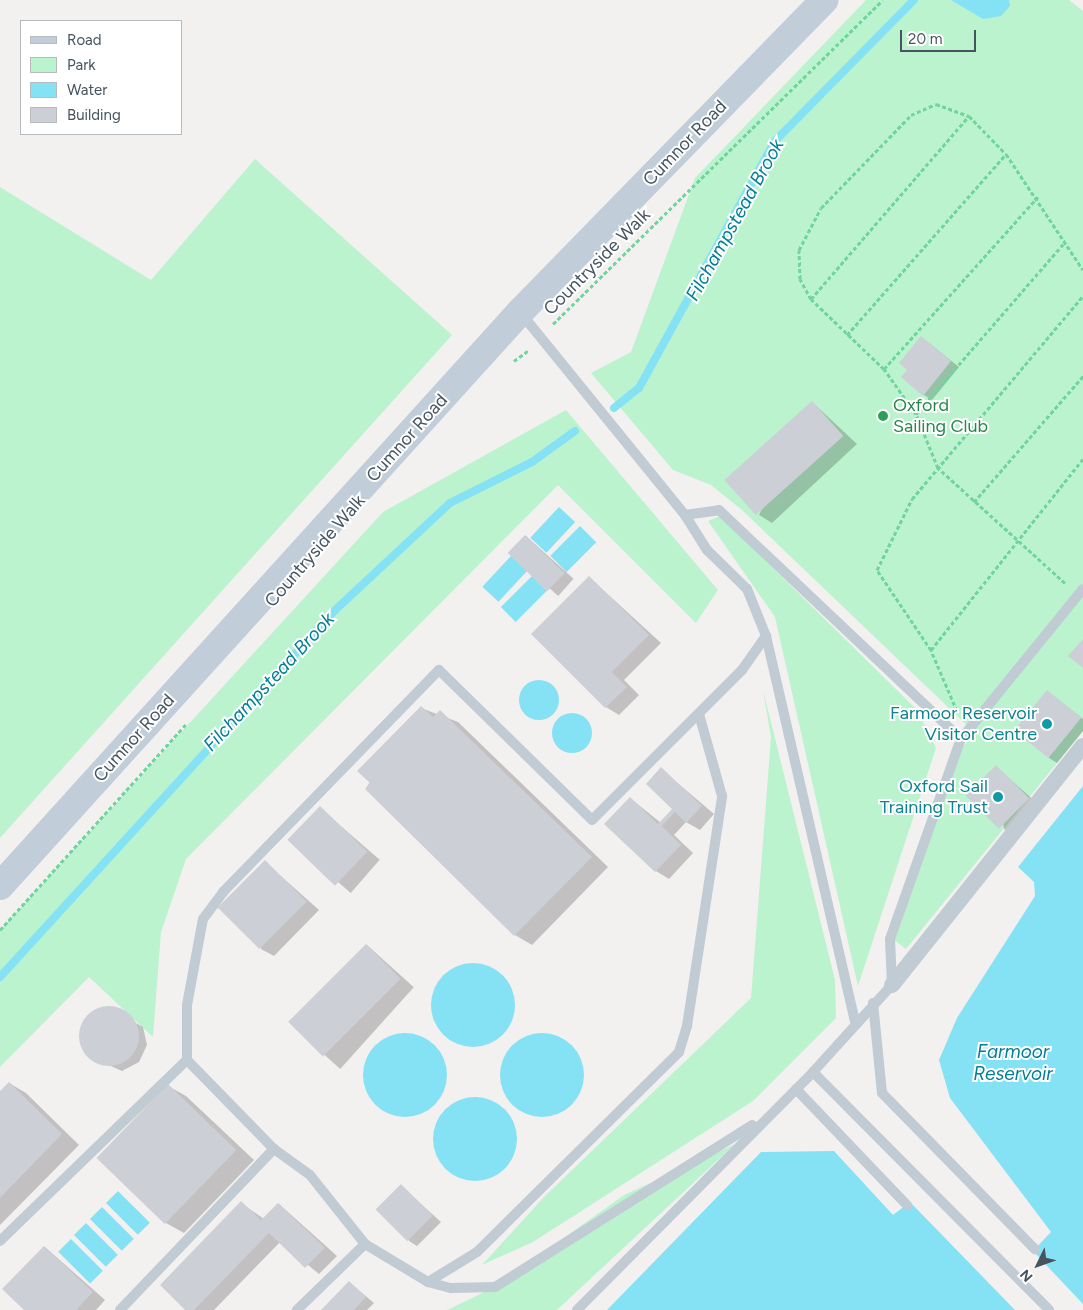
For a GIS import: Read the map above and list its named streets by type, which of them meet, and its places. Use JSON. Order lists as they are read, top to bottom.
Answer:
{
  "streets": {
    "main road": ["Cumnor Road"],
    "path": ["Countryside Walk"]
  },
  "water": ["Filchampstead Brook", "Farmoor Reservoir"],
  "places": ["Oxford Sailing Club", "Farmoor Reservoir Visitor Centre", "Oxford Sail Training Trust"],
  "legend": [
    "Road",
    "Park",
    "Water",
    "Building"
  ],
  "scale_bar": "20 m",
  "north": "bottom left"
}
